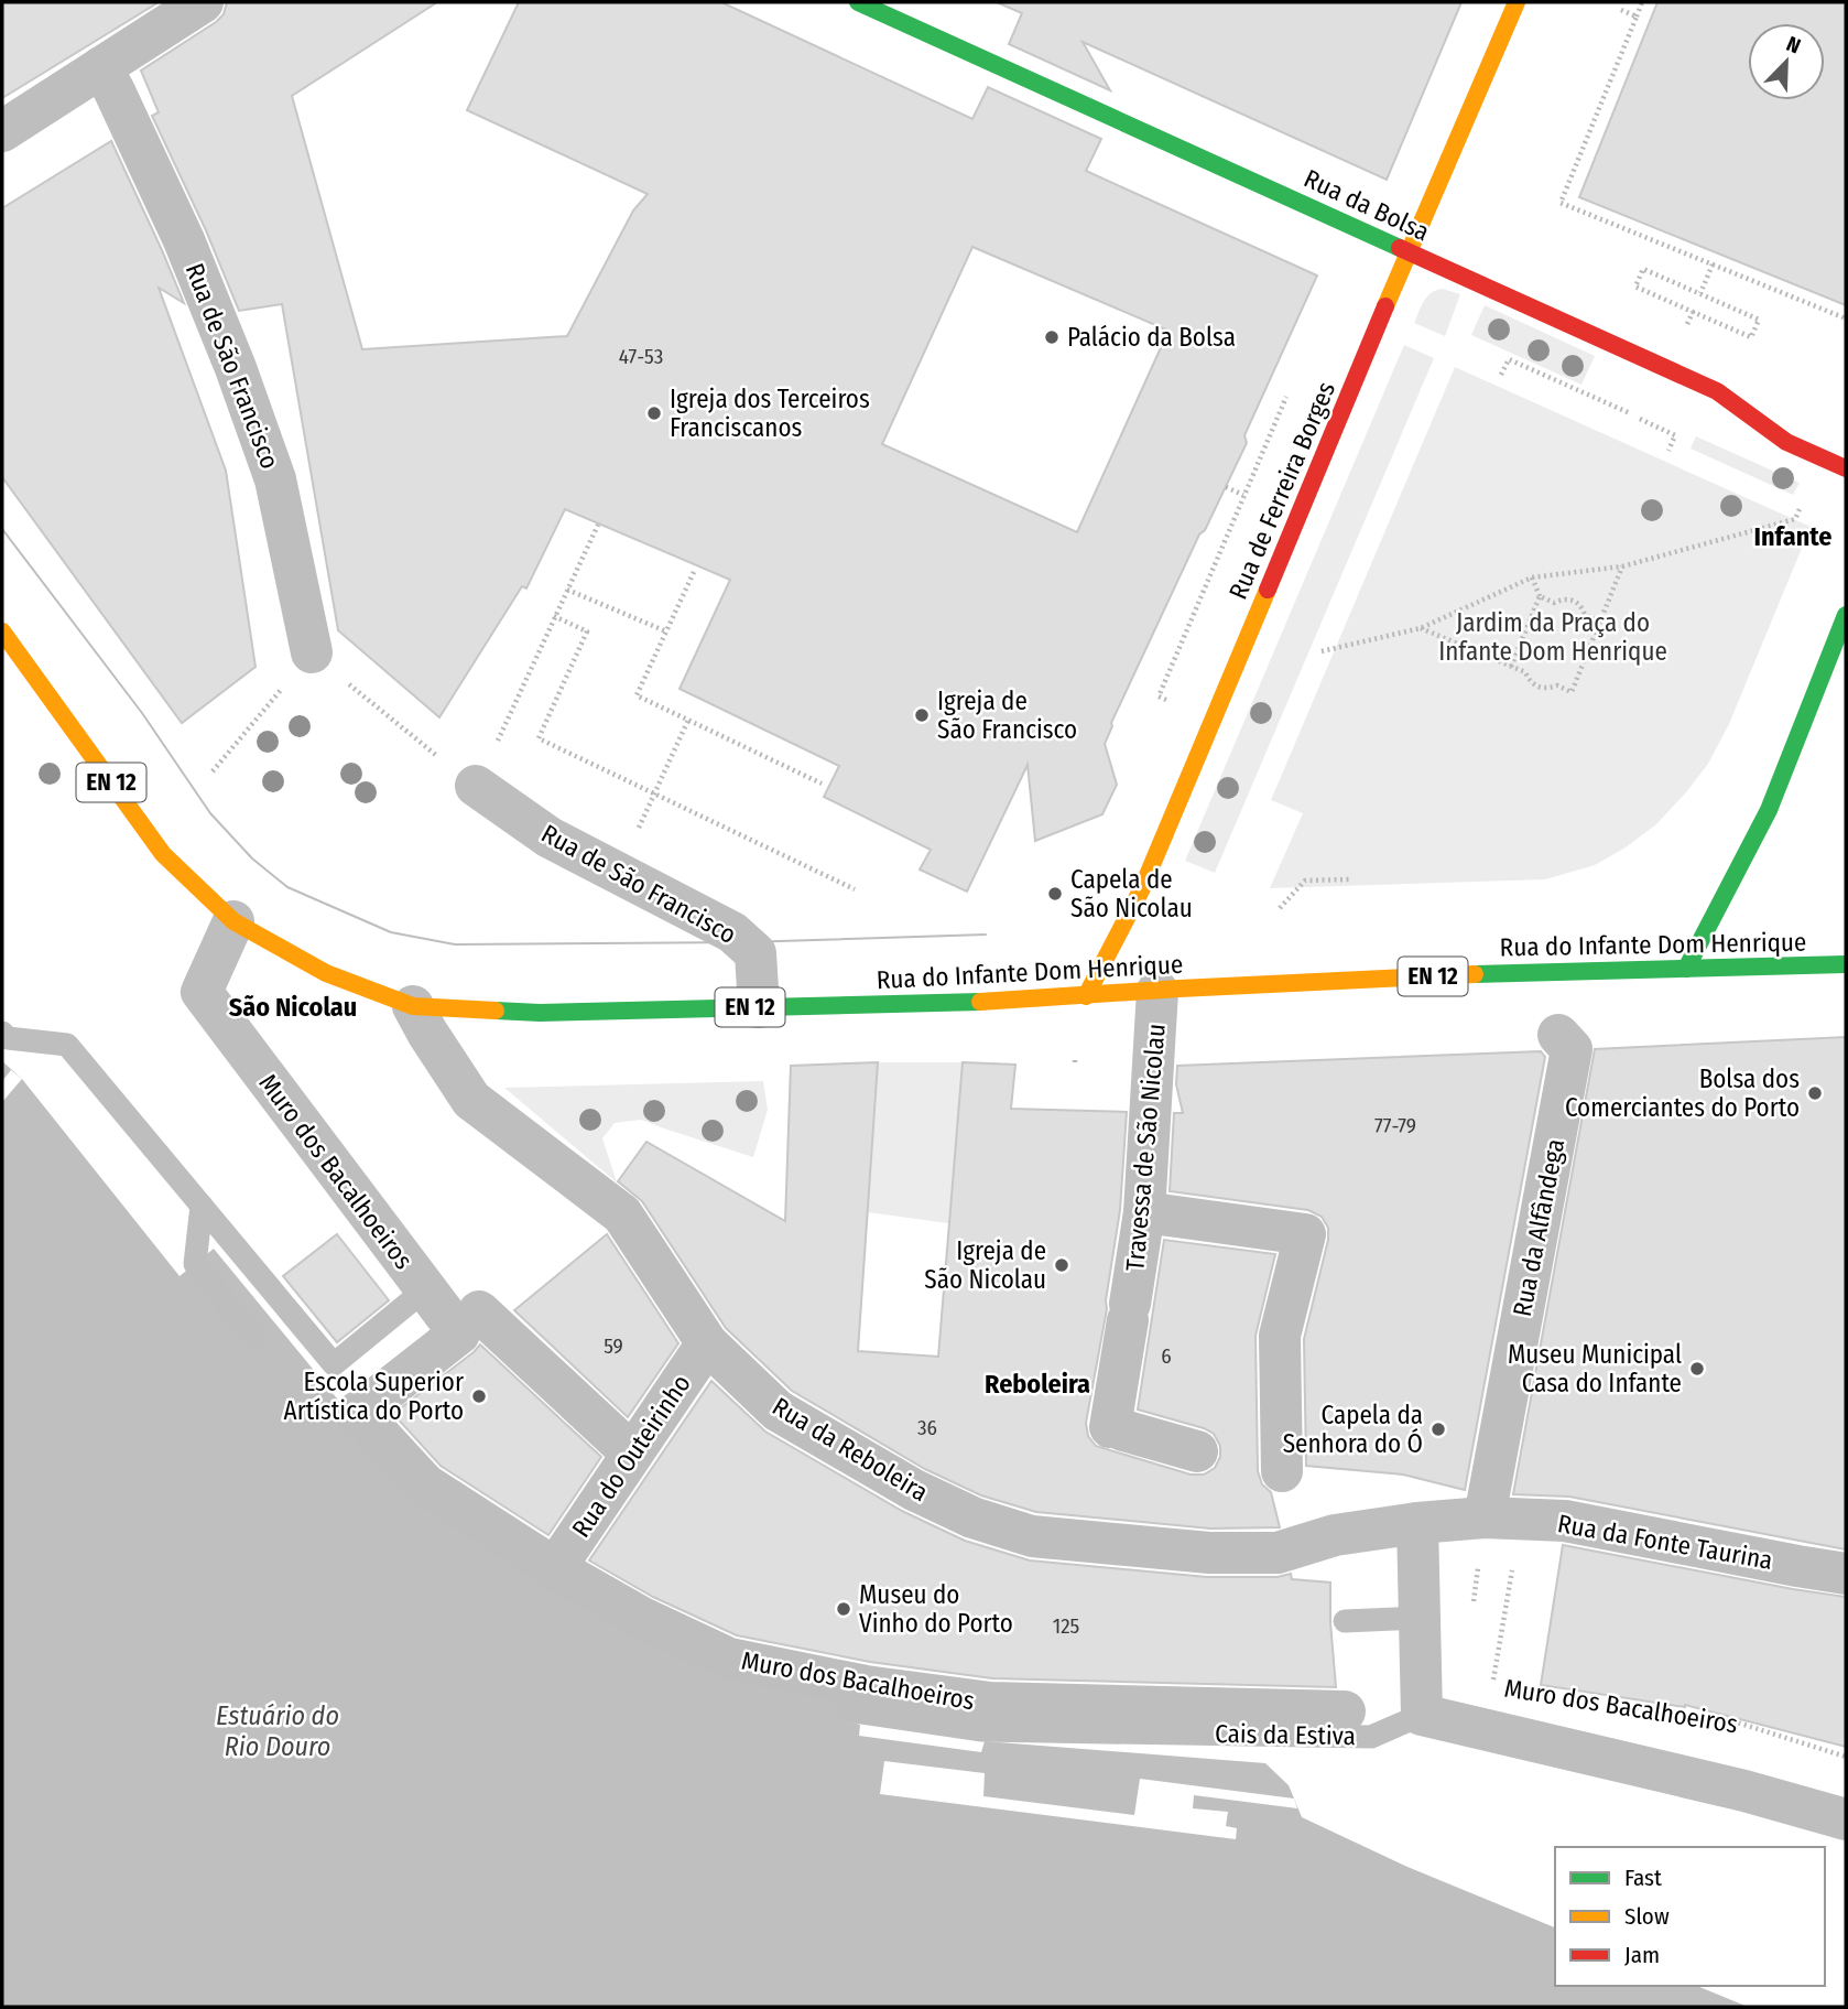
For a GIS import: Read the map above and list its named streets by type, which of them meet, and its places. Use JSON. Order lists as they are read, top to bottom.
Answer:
{
  "streets": {
    "main road": [
      "Rua da Bolsa",
      "Rua de Ferreira Borges",
      "EN 12",
      "Rua do Infante Dom Henrique"
    ],
    "street": [
      "Rua de São Francisco",
      "Travessa de São Nicolau",
      "Muro dos Bacalhoeiros",
      "Rua da Alfândega",
      "Rua da Reboleira",
      "Rua do Outeirinho",
      "Rua da Fonte Taurina"
    ],
    "lane": ["Cais da Estiva"]
  },
  "crossings": [
    ["Rua da Bolsa", "Rua de Ferreira Borges"],
    ["Rua de São Francisco", "Rua do Infante Dom Henrique"],
    ["Rua de Ferreira Borges", "Rua do Infante Dom Henrique"],
    ["EN 12", "Rua do Infante Dom Henrique"],
    ["EN 12", "Muro dos Bacalhoeiros"],
    ["Rua do Infante Dom Henrique", "Travessa de São Nicolau"],
    ["Rua do Infante Dom Henrique", "Muro dos Bacalhoeiros"],
    ["Rua do Infante Dom Henrique", "Rua da Reboleira"],
    ["Muro dos Bacalhoeiros", "Rua do Outeirinho"],
    ["Rua da Alfândega", "Rua da Fonte Taurina"],
    ["Rua da Reboleira", "Rua do Outeirinho"],
    ["Rua da Reboleira", "Rua da Fonte Taurina"]
  ],
  "districts": ["Infante", "São Nicolau", "Reboleira"],
  "water": ["Estuário do Rio Douro"],
  "parks": ["Jardim da Praça do Infante Dom Henrique"],
  "places": [
    "Palácio da Bolsa",
    "Igreja dos Terceiros Franciscanos",
    "Igreja de São Francisco",
    "Capela de São Nicolau",
    "Bolsa dos Comerciantes do Porto",
    "Igreja de São Nicolau",
    "Museu Municipal Casa do Infante",
    "Escola Superior Artística do Porto",
    "Capela da Senhora do Ó",
    "Museu do Vinho do Porto"
  ],
  "house_numbers": [
    "47-53",
    "77-79",
    "59",
    "6",
    "36",
    "125"
  ],
  "legend": ["Fast", "Slow", "Jam"],
  "north": "top right"
}
